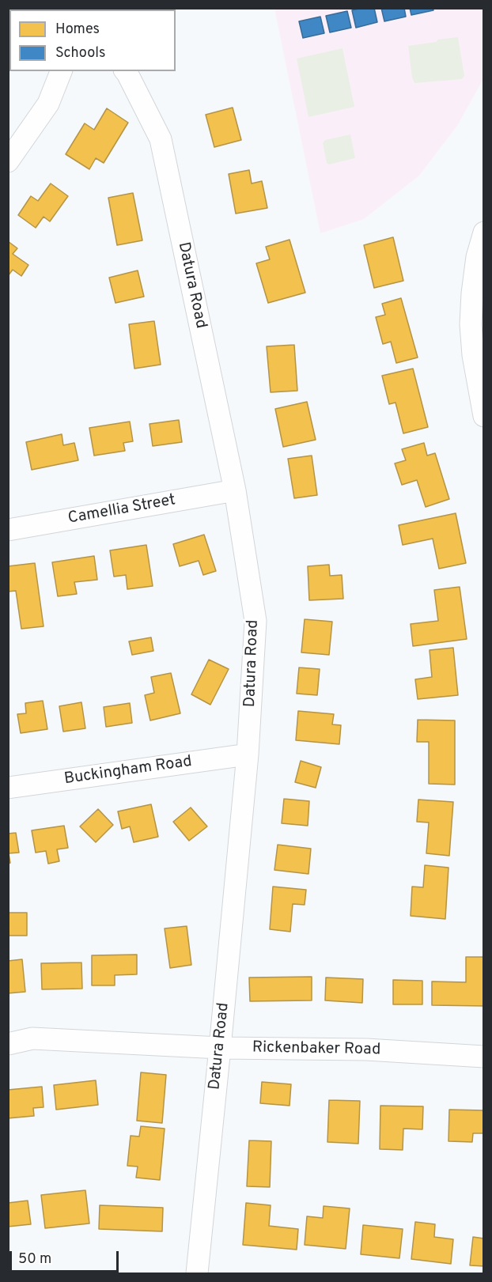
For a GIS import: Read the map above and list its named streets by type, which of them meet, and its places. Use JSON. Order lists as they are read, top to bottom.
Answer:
{
  "streets": {
    "street": [
      "Datura Road",
      "Camellia Street",
      "Buckingham Road",
      "Rickenbaker Road"
    ]
  },
  "crossings": [
    ["Datura Road", "Camellia Street"],
    ["Datura Road", "Buckingham Road"],
    ["Datura Road", "Rickenbaker Road"]
  ],
  "legend": ["Homes", "Schools"],
  "scale_bar": "50 m"
}
